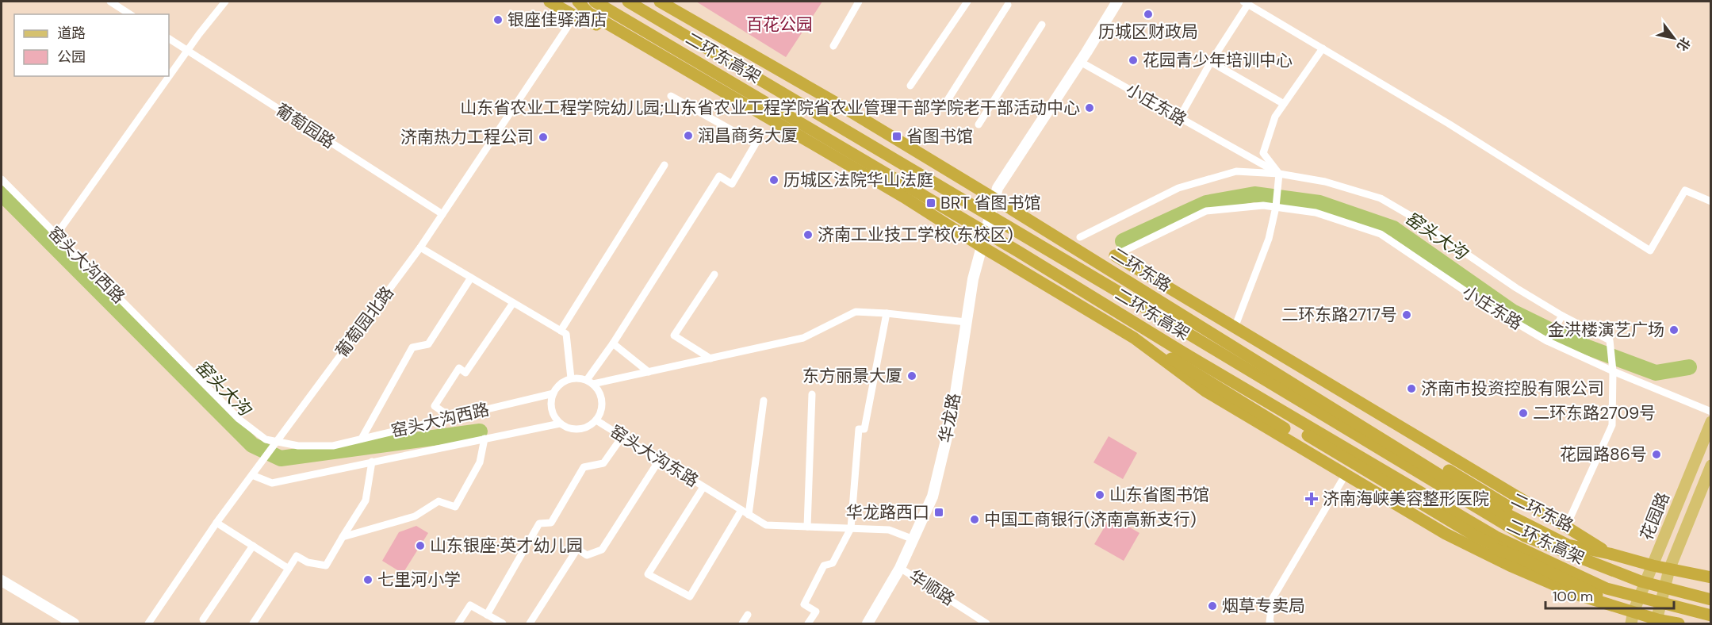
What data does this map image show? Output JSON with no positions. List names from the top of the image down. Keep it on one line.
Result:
{"streets":{"highway":["二环东高架","二环东路"],"main road":["华龙路","花园路"],"street":["小庄东路","葡萄园路","窑头大沟西路","葡萄园北路","窑头大沟东路","华顺路"]},"crossings":[["小庄东路","二环东路"],["葡萄园路","葡萄园北路"],["窑头大沟西路","葡萄园北路"],["窑头大沟西路","窑头大沟东路"],["二环东路","华龙路"],["二环东路","花园路"],["葡萄园北路","窑头大沟东路"],["华龙路","窑头大沟东路"],["华龙路","华顺路"]],"water":["窑头大沟"],"parks":["百花公园"],"places":{"other":["历城区财政局","银座佳驿酒店","花园青少年培训中心","山东省农业工程学院幼儿园;山东省农业工程学院省农业管理干部学院老干部活动中心","润昌商务大厦","济南热力工程公司","历城区法院华山法庭","济南工业技工学校(东校区)","二环东路2717号","金洪楼演艺广场","东方丽景大厦","济南市投资控股有限公司","二环东路2709号","花园路86号","山东省图书馆","中国工商银行(济南高新支行)","山东银座·英才幼儿园","七里河小学","烟草专卖局"],"transit":["省图书馆","BRT 省图书馆","华龙路西口"],"health":["济南海峡美容整形医院"]},"legend":["道路","公园"],"scale_bar":"100 m","north":"bottom right"}
